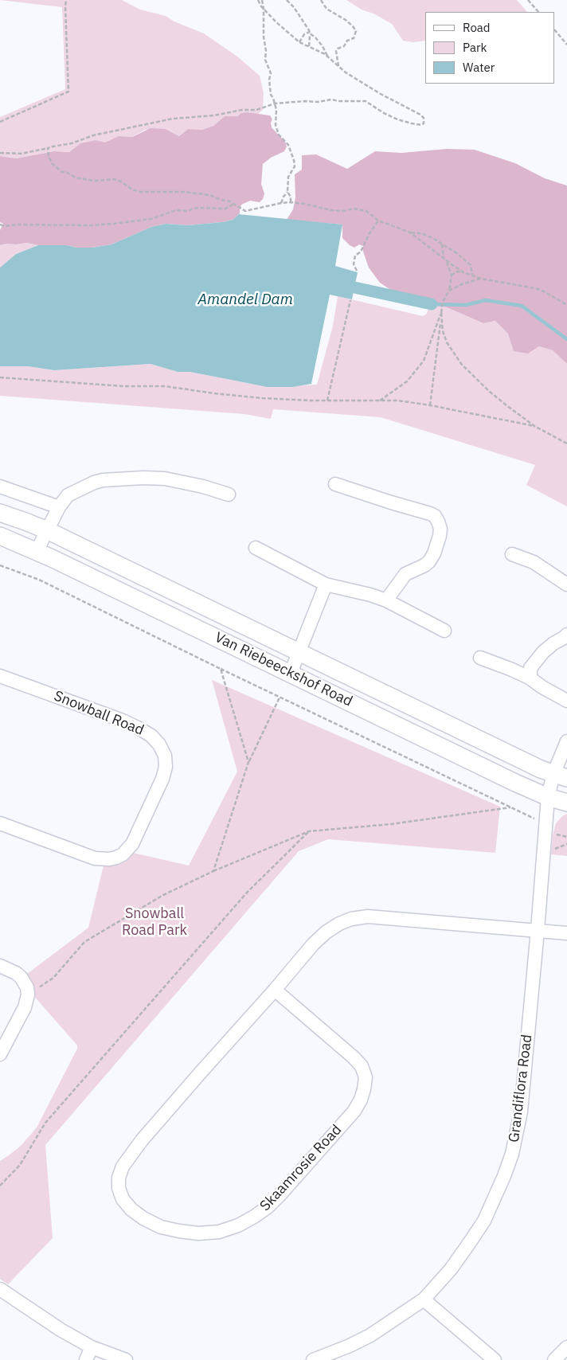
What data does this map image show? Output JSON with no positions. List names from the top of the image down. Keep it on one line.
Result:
{"streets":{"street":["Van Riebeeckshof Road","Snowball Road","Grandiflora Road","Skaamrosie Road"]},"crossings":[["Van Riebeeckshof Road","Grandiflora Road"],["Grandiflora Road","Skaamrosie Road"]],"water":["Amandel Dam"],"parks":["Snowball Road Park"],"legend":["Road","Park","Water"]}
